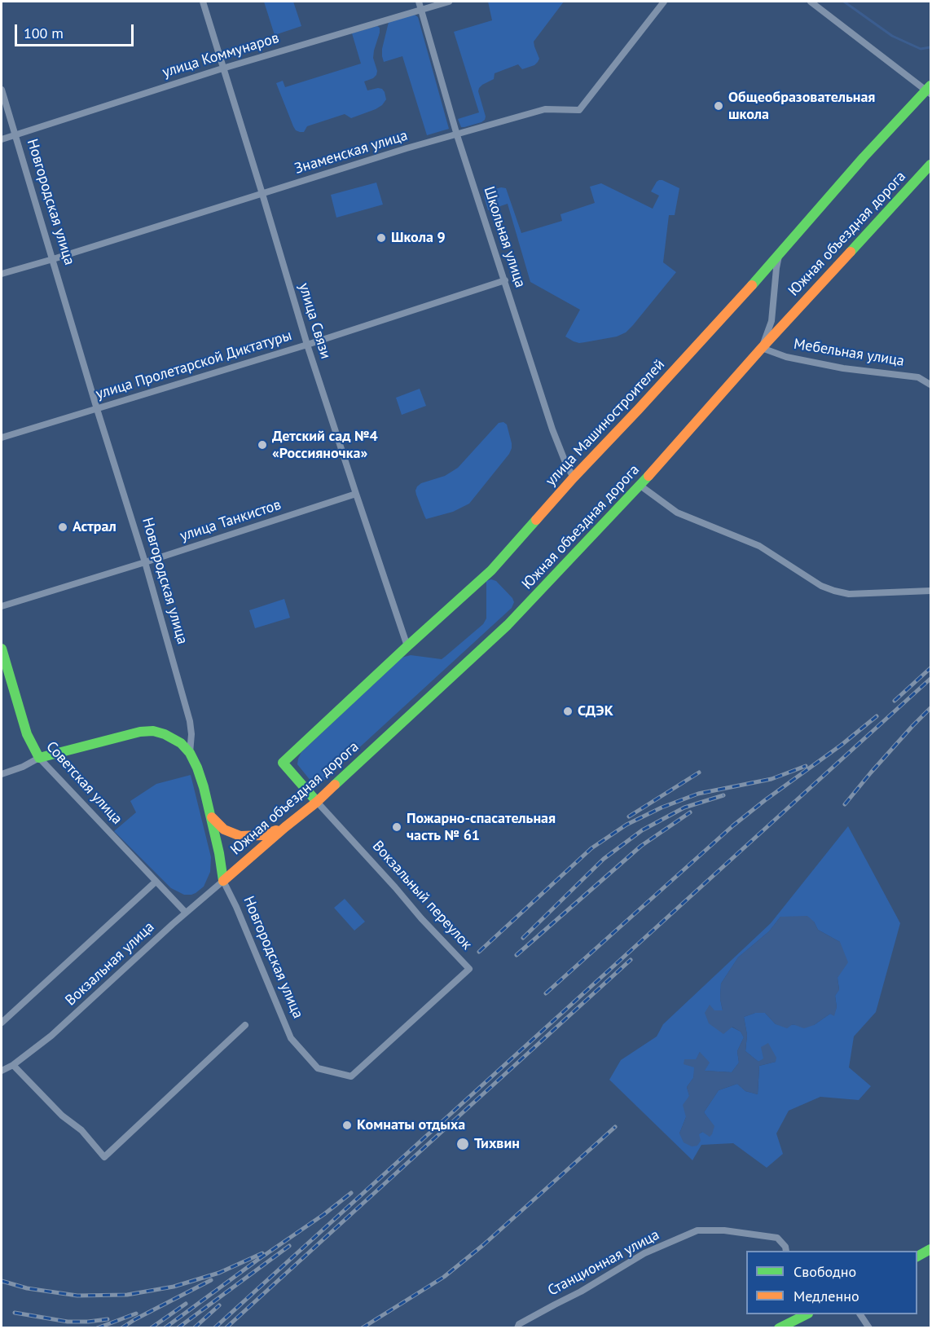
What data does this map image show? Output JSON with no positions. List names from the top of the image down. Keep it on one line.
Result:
{"streets":{"main road":["Новгородская улица","Южная объездная дорога","улица Машиностроителей","Советская улица","Вокзальный переулок"],"street":["улица Коммунаров","Знаменская улица","Школьная улица","улица Связи","Мебельная улица","улица Пролетарской Диктатуры","улица Танкистов","Вокзальная улица","Станционная улица"]},"crossings":[["улица Коммунаров","Новгородская улица"],["улица Коммунаров","Школьная улица"],["улица Коммунаров","улица Связи"],["Знаменская улица","Новгородская улица"],["Знаменская улица","Школьная улица"],["Знаменская улица","улица Связи"],["Новгородская улица","Южная объездная дорога"],["Новгородская улица","улица Пролетарской Диктатуры"],["Новгородская улица","улица Танкистов"],["Новгородская улица","Вокзальный переулок"],["Новгородская улица","Вокзальная улица"],["Южная объездная дорога","Мебельная улица"],["Южная объездная дорога","Вокзальный переулок"],["Южная объездная дорога","Вокзальная улица"],["Школьная улица","улица Пролетарской Диктатуры"],["Школьная улица","улица Машиностроителей"],["улица Связи","улица Пролетарской Диктатуры"],["улица Связи","улица Машиностроителей"],["улица Связи","улица Танкистов"],["улица Машиностроителей","Вокзальный переулок"],["Советская улица","Вокзальная улица"]],"places":["Общеобразовательная школа","Школа 9","Детский сад №4 «Россияночка»","Астрал","СДЭК","Пожарно-спасательная часть № 61","Комнаты отдыха","Тихвин"],"legend":["Свободно","Медленно"],"scale_bar":"100 m"}
